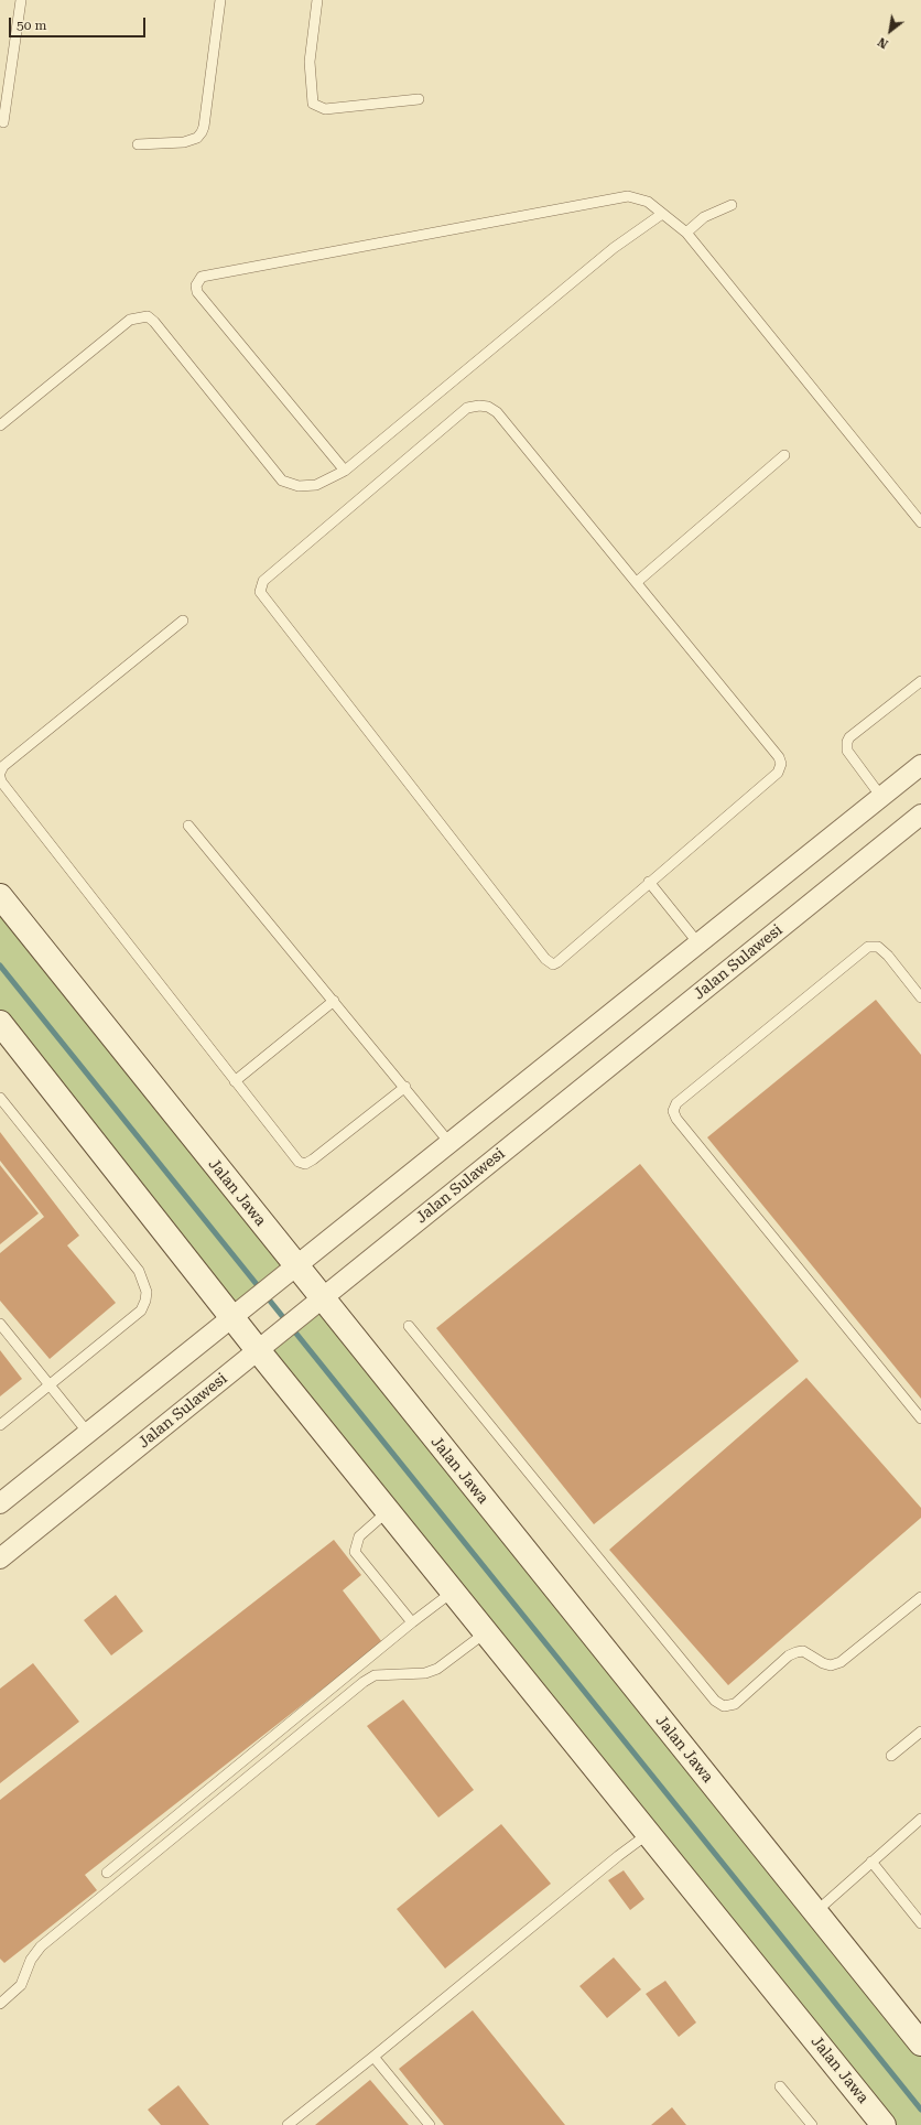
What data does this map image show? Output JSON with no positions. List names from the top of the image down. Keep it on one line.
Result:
{"streets":{"street":["Jalan Sulawesi","Jalan Jawa"]},"crossings":[["Jalan Sulawesi","Jalan Jawa"]],"scale_bar":"50 m","north":"bottom left"}
